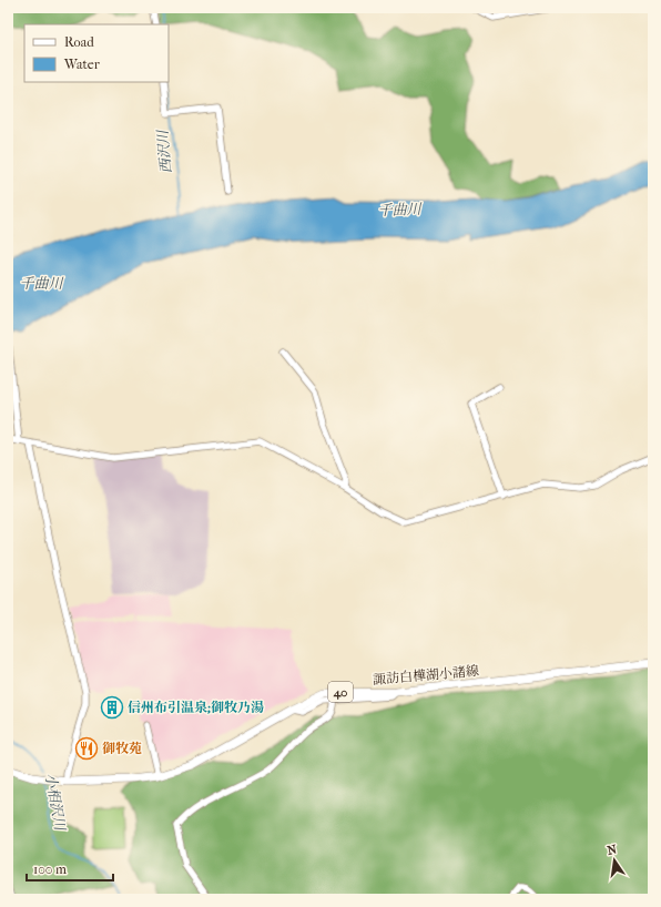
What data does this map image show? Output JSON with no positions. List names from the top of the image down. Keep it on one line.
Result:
{"streets":{"main road":["諏訪白樺湖小諸線","40"]},"water":["西沢川","千曲川","小相沢川"],"places":{"building":["信州布引温泉;御牧乃湯"],"restaurant":["御牧苑"]},"legend":["Road","Water"],"scale_bar":"100 m","north":"top"}
